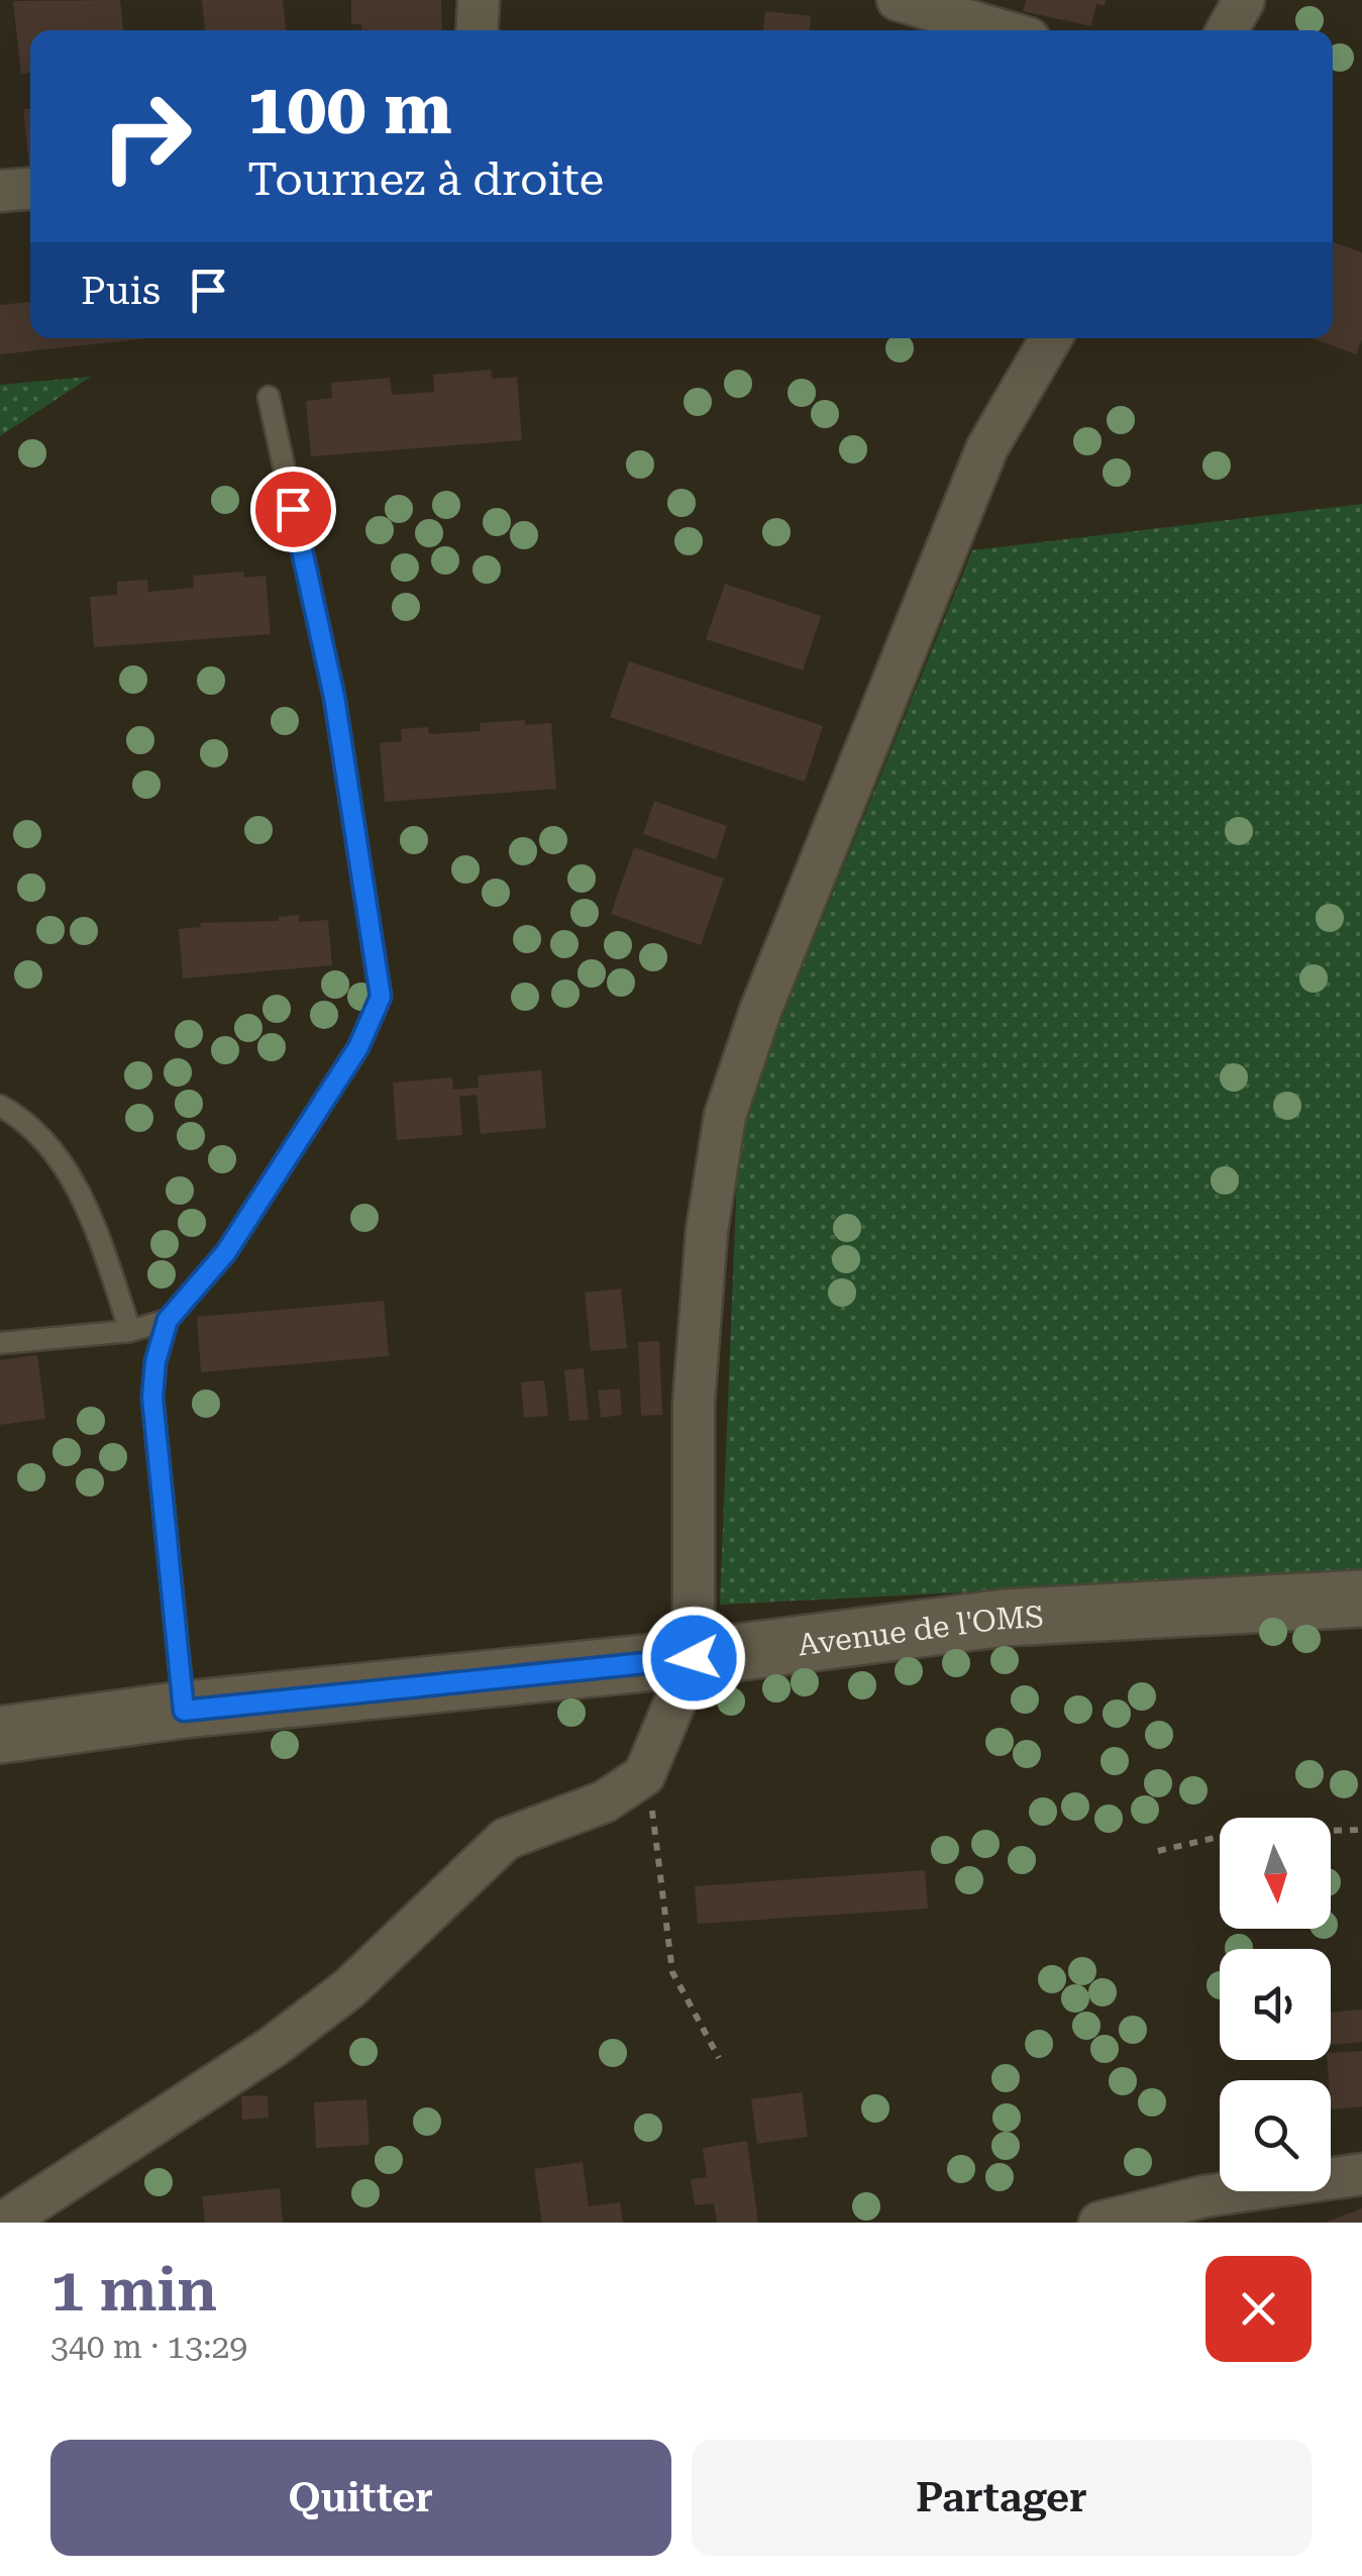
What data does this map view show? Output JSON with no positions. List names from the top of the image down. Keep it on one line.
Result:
{"streets":{"street":["Avenue de l'OMS"]},"north":"bottom","page":{"turn":["100 m","Tournez à droite"],"then":"Puis","heading":["1 min","340 m · 13:29"],"buttons":["Quitter","Partager"]}}
